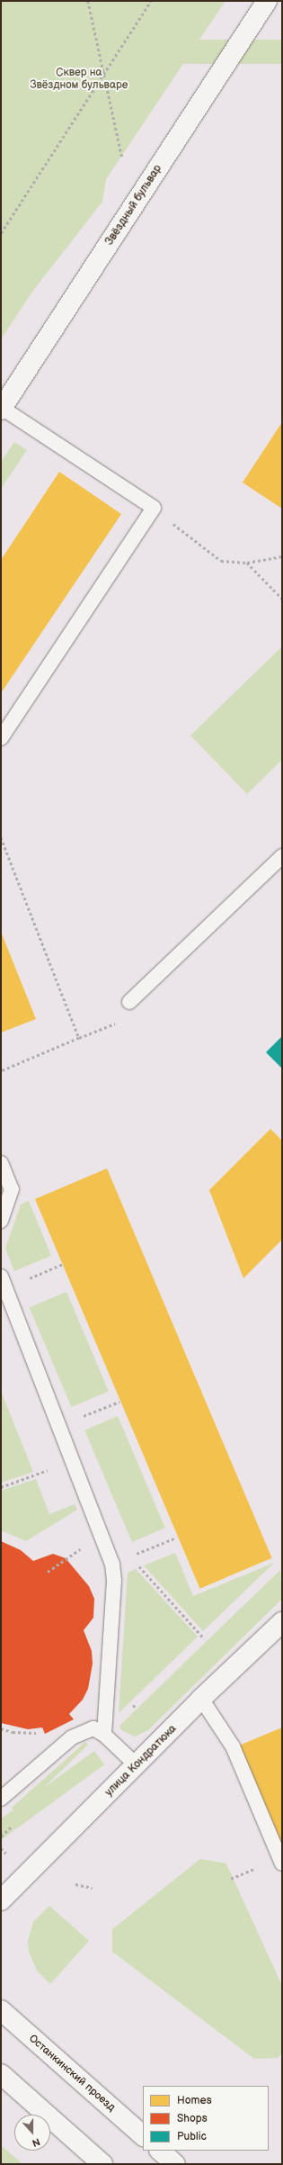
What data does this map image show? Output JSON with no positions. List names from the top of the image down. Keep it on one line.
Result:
{"streets":{"street":["Звёздный бульвар","улица Кондратюка","Останкинский проезд"]},"parks":["Сквер на Звёздном бульваре"],"legend":["Homes","Shops","Public"],"north":"bottom"}
